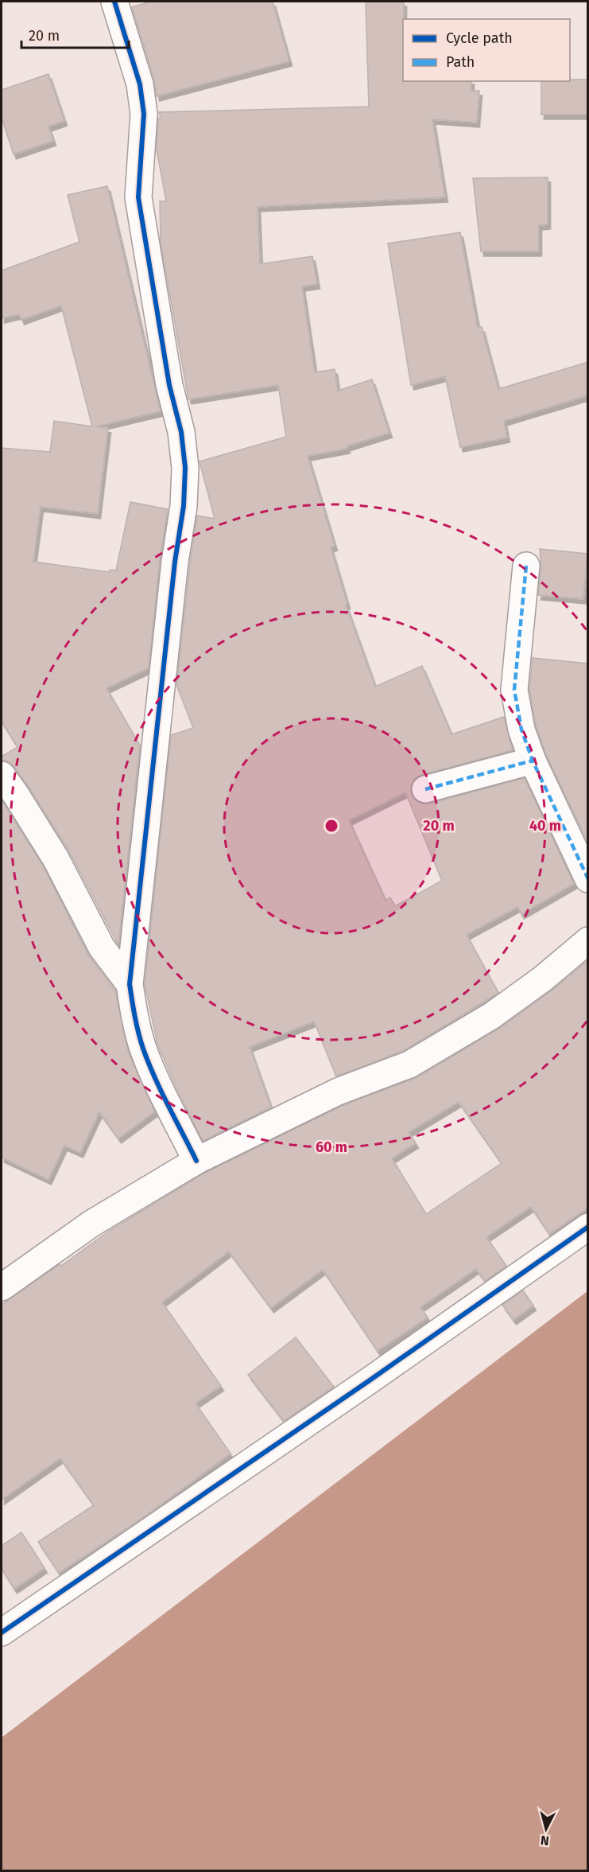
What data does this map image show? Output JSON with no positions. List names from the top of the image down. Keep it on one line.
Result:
{"legend":["Cycle path","Path"],"scale_bar":"20 m","north":"bottom","rings":["20 m","40 m","60 m"]}
